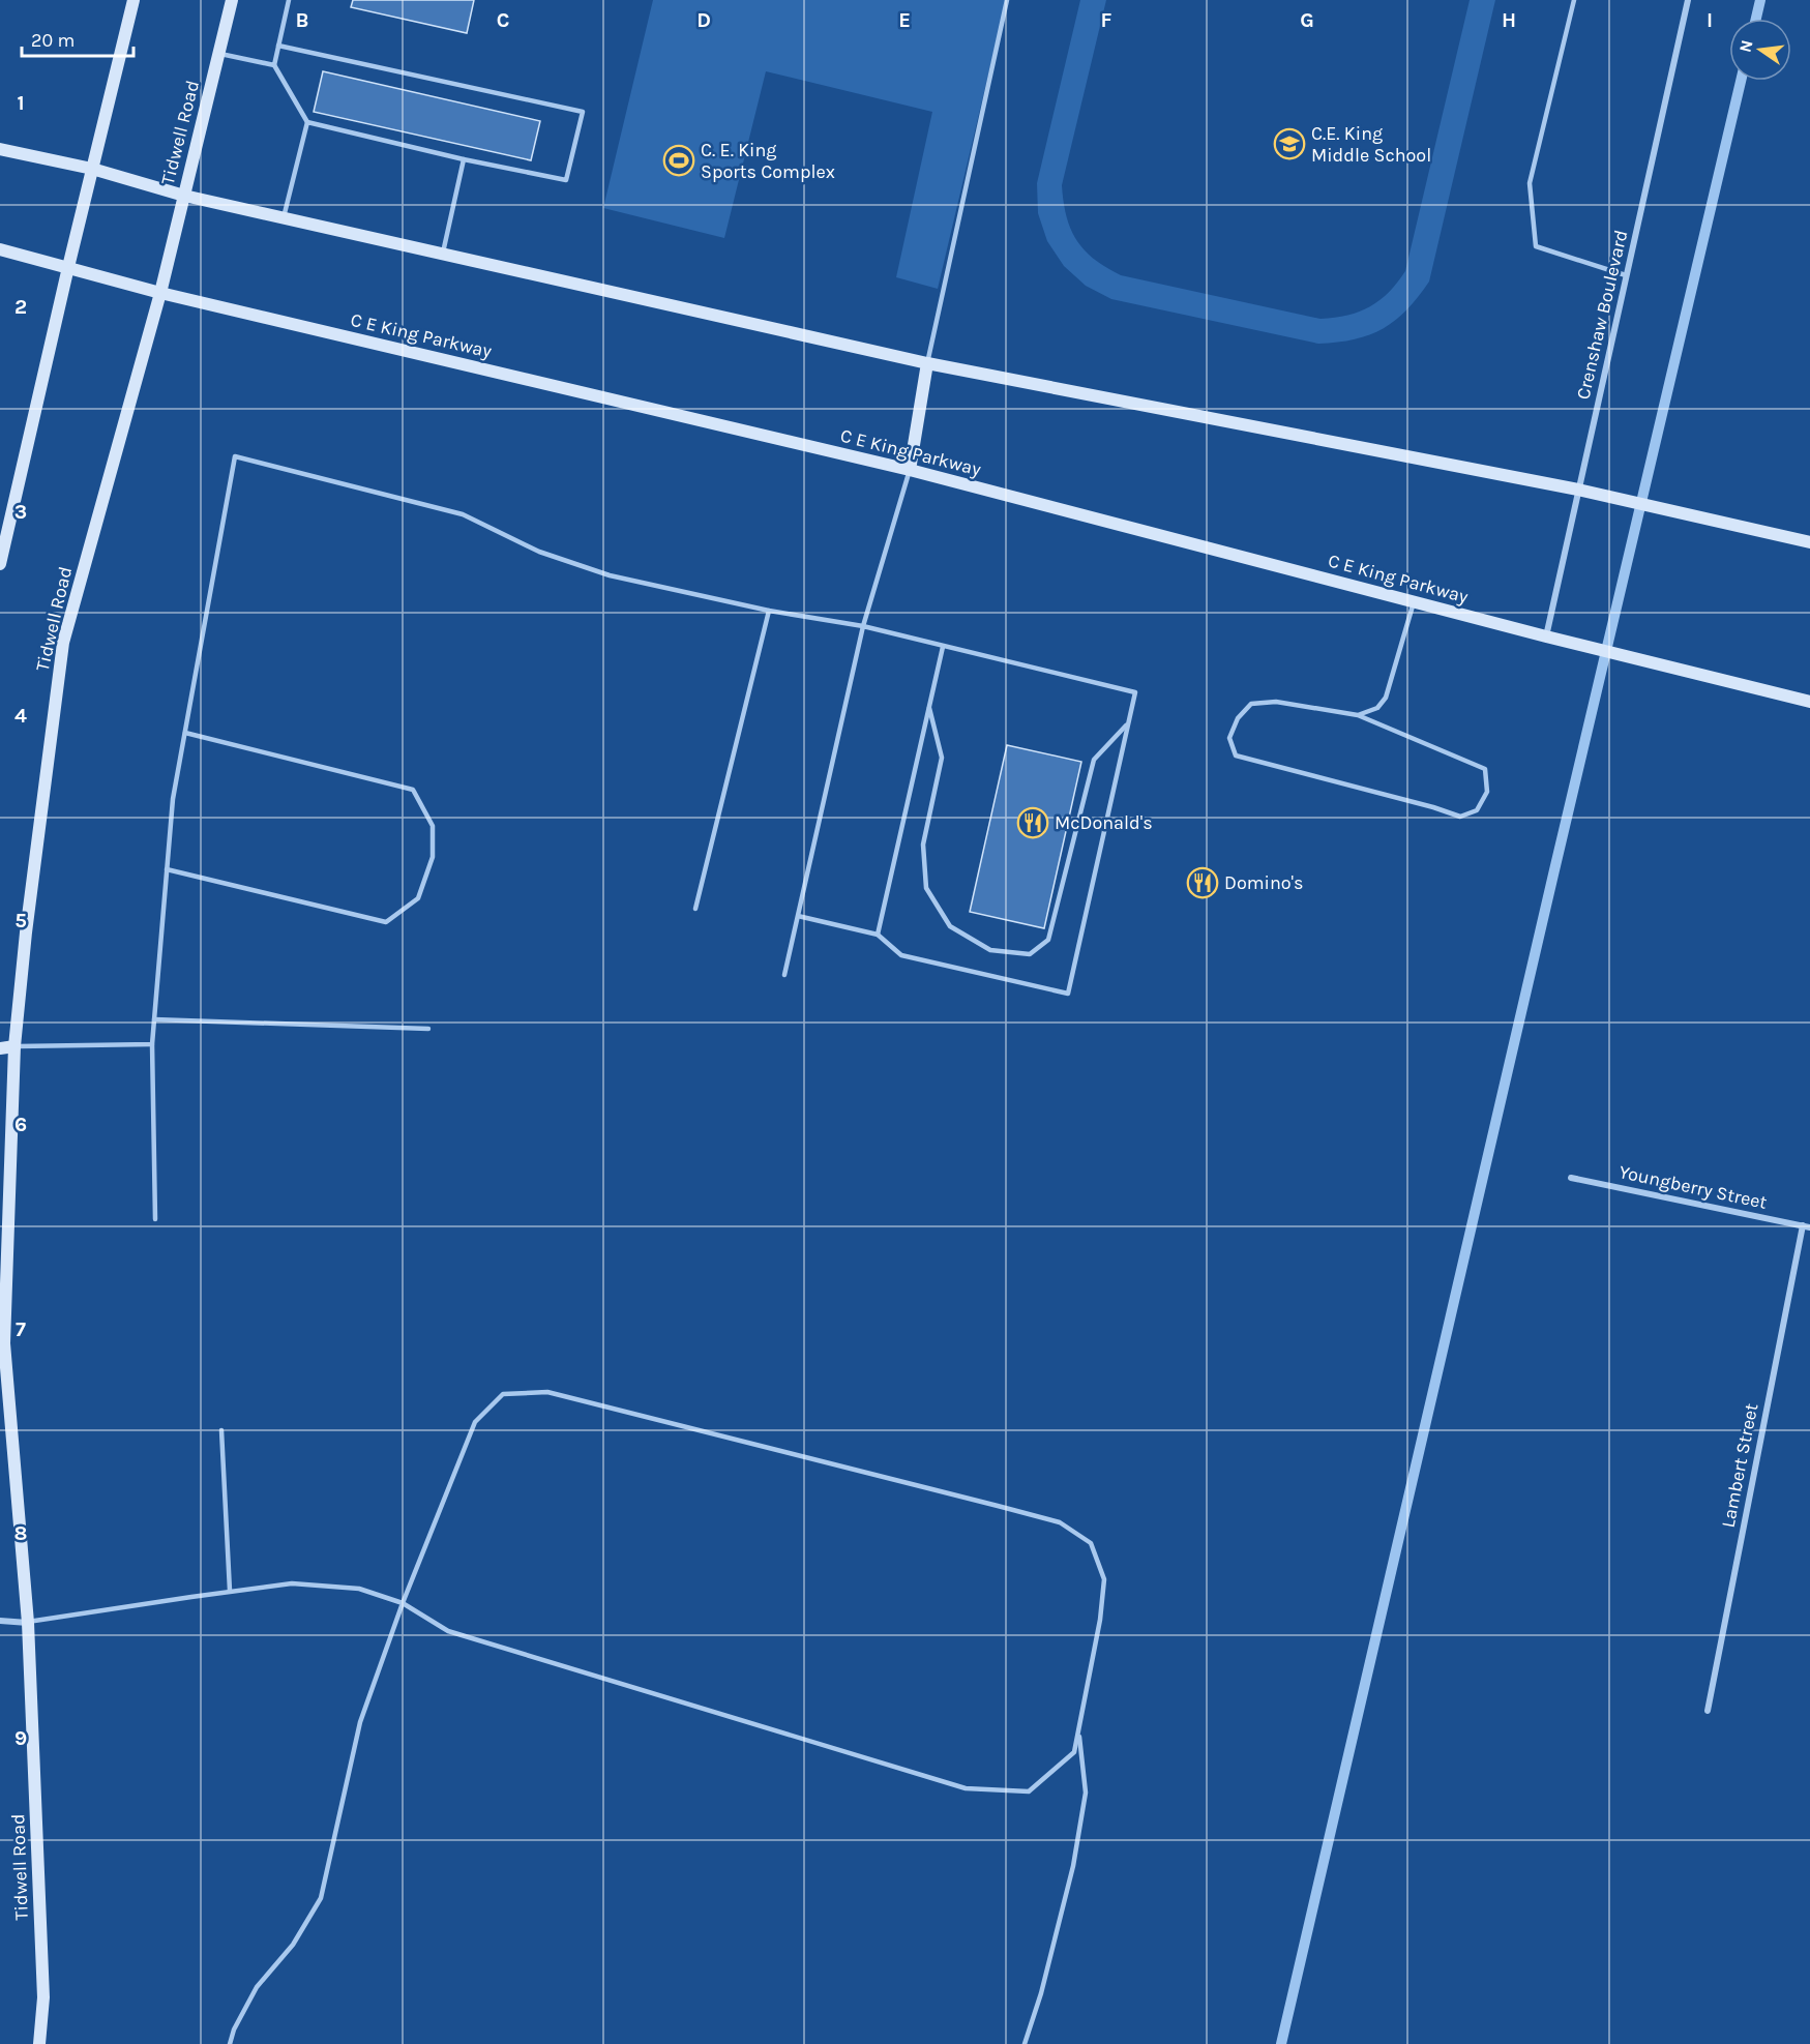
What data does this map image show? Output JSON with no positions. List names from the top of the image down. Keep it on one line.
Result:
{"streets":{"main road":["Tidwell Road","C E King Parkway"],"street":["Crenshaw Boulevard","Youngberry Street","Lambert Street"]},"crossings":[["Tidwell Road","C E King Parkway"],["Crenshaw Boulevard","C E King Parkway"],["Youngberry Street","Lambert Street"]],"places":{"school or university":["C.E. King Middle School"],"sports":["C. E. King Sports Complex"],"restaurant":["McDonald's","Domino's"]},"scale_bar":"20 m","north":"left","grid":{"columns":["B","C","D","E","F","G","H","I"],"rows":["1","2","3","4","5","6","7","8","9"]}}
